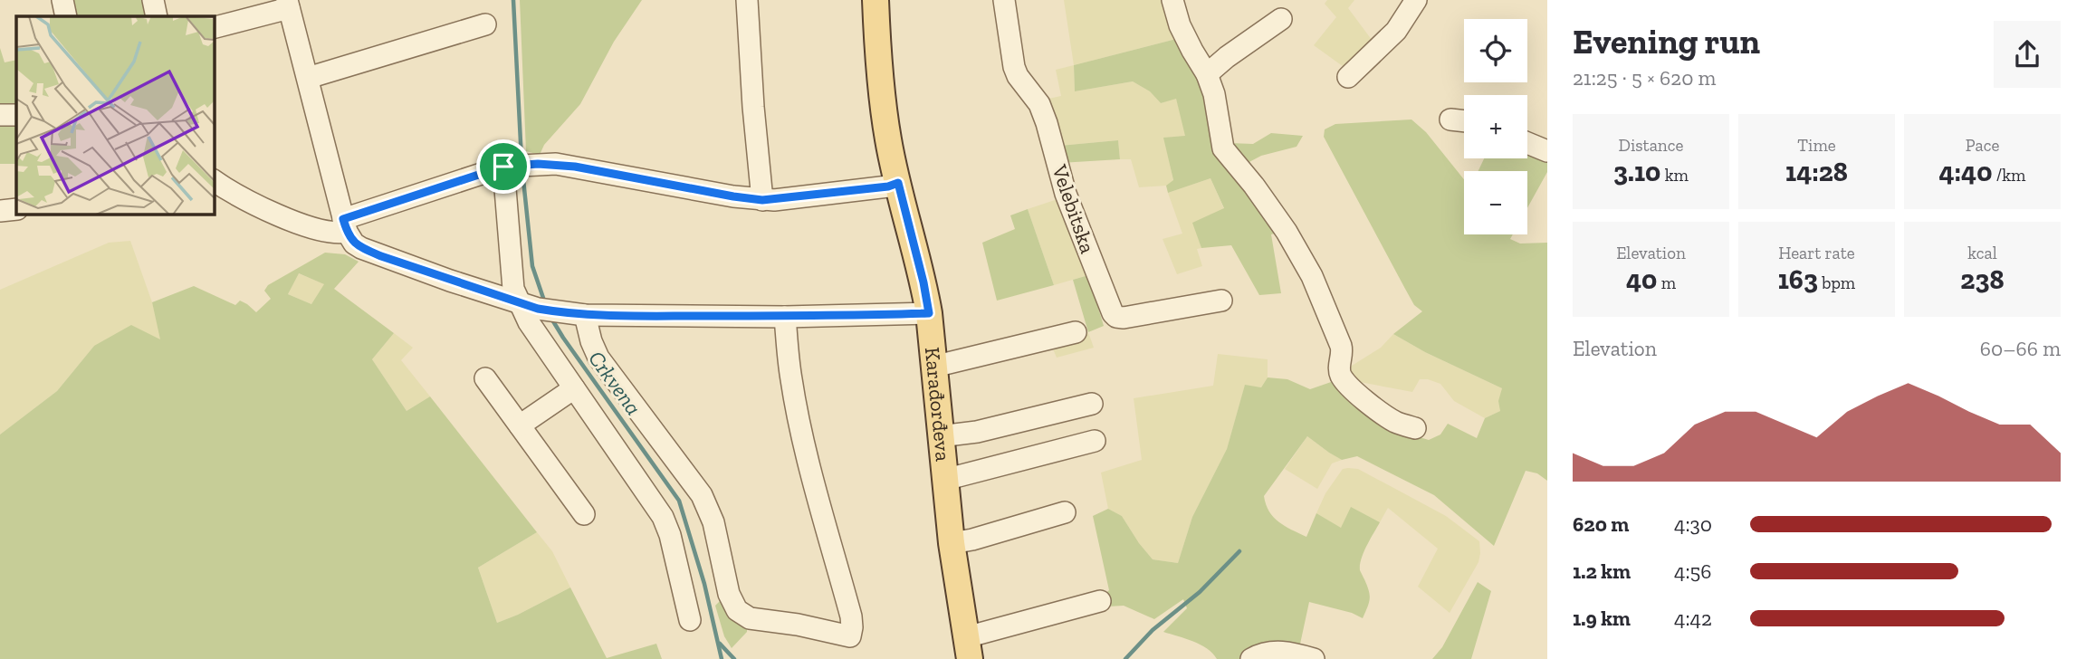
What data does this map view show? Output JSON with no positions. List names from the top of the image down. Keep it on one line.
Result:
{"streets":{"main road":["Karađorđeva"],"street":["Velebitska"]},"water":["Crkvena"],"page":{"heading":["Evening run","21:25 · 5 × 620 m"],"map_buttons":["+","−"],"stats":[["Distance","3.10 km"],["Time","14:28"],["Pace","4:40 /km"],["Elevation","40 m"],["Heart rate","163 bpm"],["kcal","238"]],"chart":["Elevation","60–66 m"],"list":[{"name":"620 m","note":"4:30"},{"name":"1.2 km","note":"4:56"},{"name":"1.9 km","note":"4:42"}]}}
